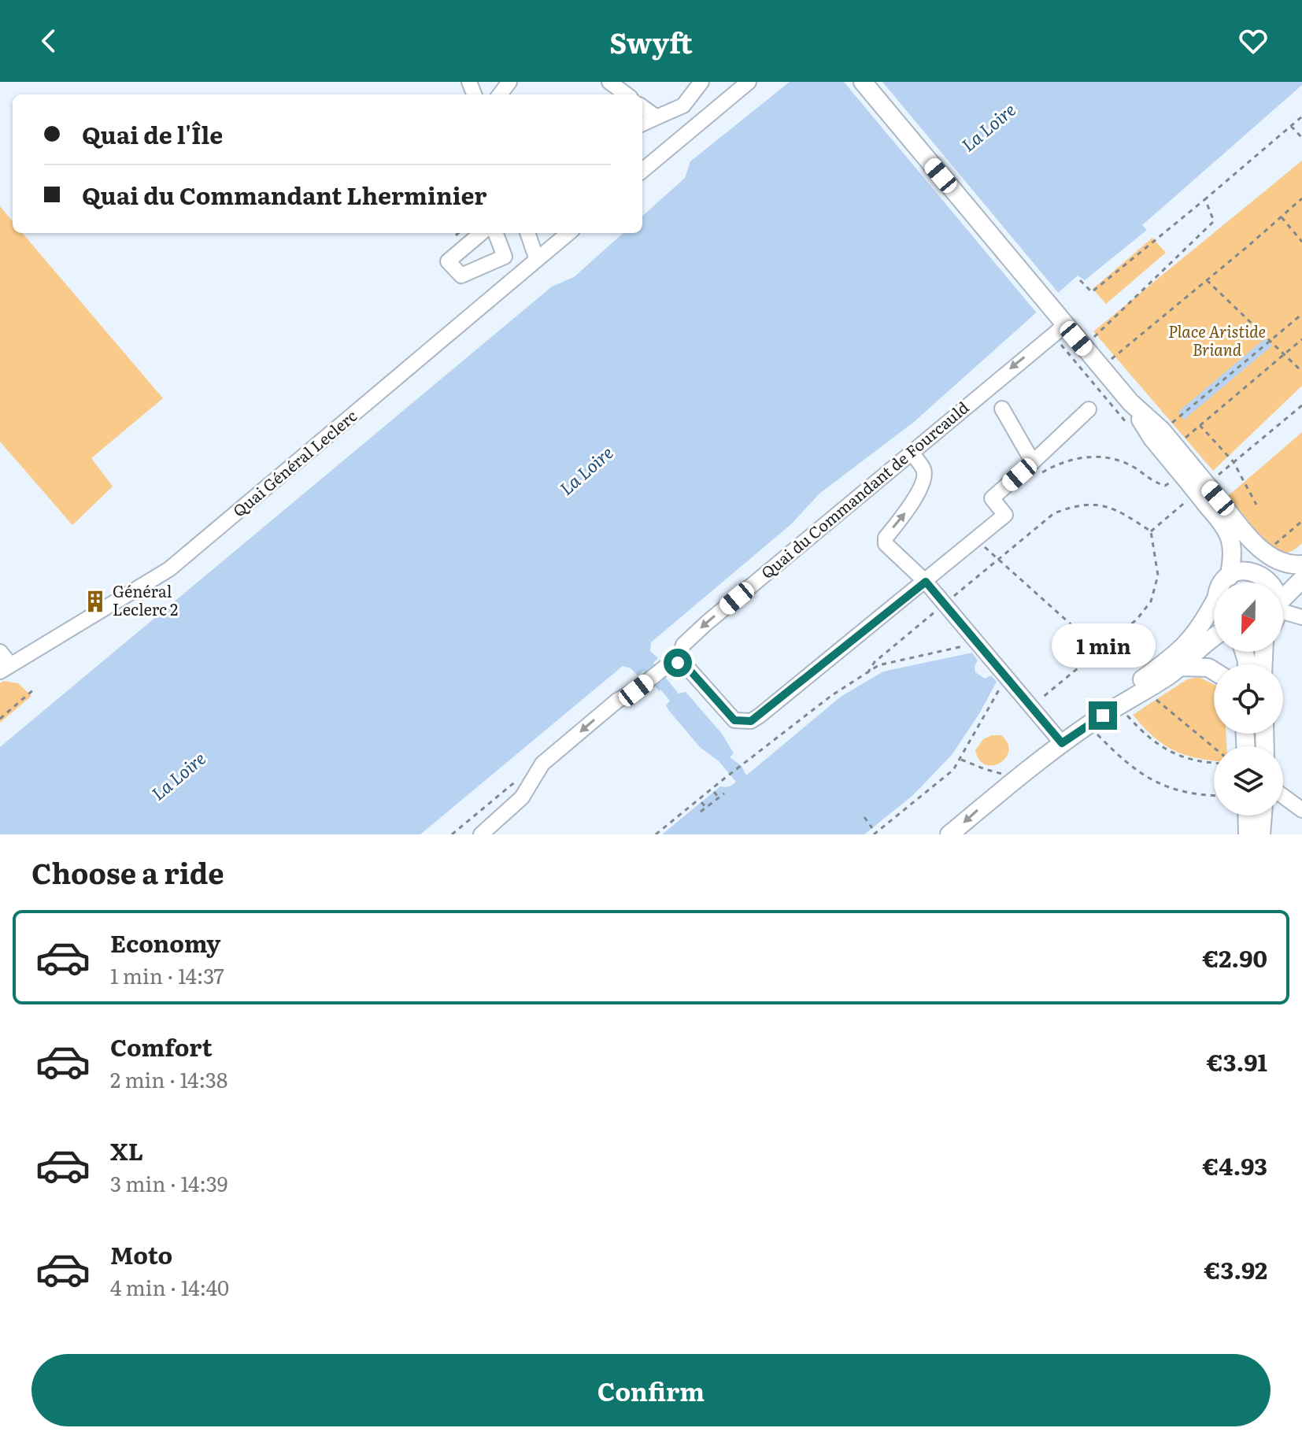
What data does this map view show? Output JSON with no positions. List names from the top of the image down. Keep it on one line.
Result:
{"streets":{"street":["Quai Général Leclerc","Quai du Commandant de Fourcauld"]},"one_way":["Quai du Commandant de Fourcauld"],"water":["La Loire"],"parks":["Place Aristide Briand"],"places":{"building":["Général Leclerc 2"]},"north":"bottom","page":{"header":"Swyft","banner":["Quai de l'Île","Quai du Commandant Lherminier"],"bubble":"1 min","heading":"Choose a ride","list":[{"name":"Economy","note":"1 min · 14:37","value":"€2.90"},{"name":"Comfort","note":"2 min · 14:38","value":"€3.91"},{"name":"XL","note":"3 min · 14:39","value":"€4.93"},{"name":"Moto","note":"4 min · 14:40","value":"€3.92"}],"buttons":"Confirm"}}
